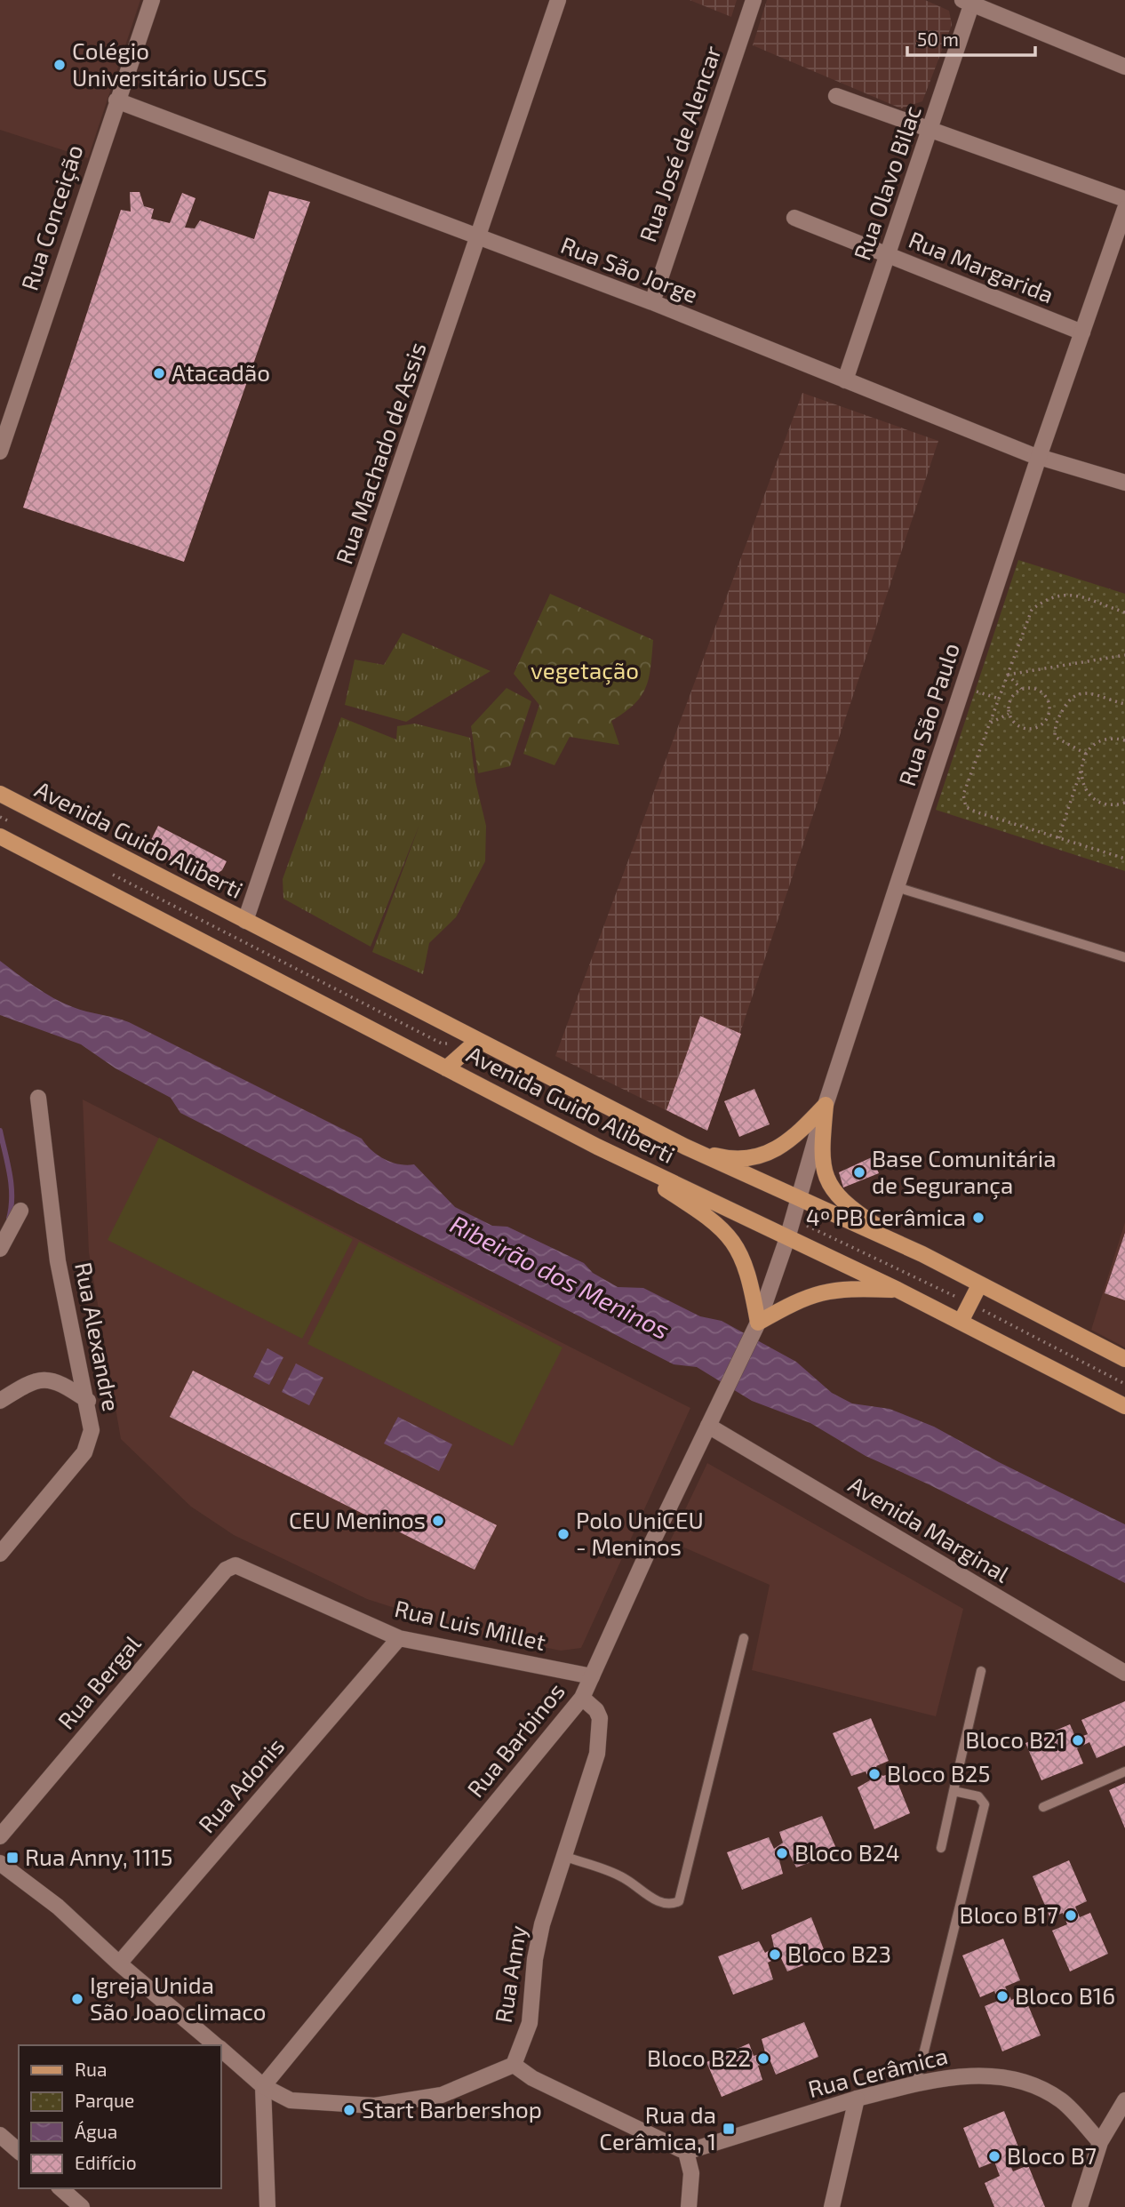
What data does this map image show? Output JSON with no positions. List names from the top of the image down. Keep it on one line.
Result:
{"streets":{"main road":["Avenida Guido Aliberti"],"street":["Rua José de Alencar","Rua Olavo Bilac","Rua Conceição","Rua Margarida","Rua São Jorge","Rua Machado de Assis","Rua São Paulo","Rua Alexandre","Avenida Marginal","Rua Luis Millet","Rua Bergal","Rua Barbinos","Rua Adonis","Rua Anny","Rua Cerâmica"]},"crossings":[["Rua José de Alencar","Rua São Jorge"],["Rua Olavo Bilac","Rua Margarida"],["Rua Olavo Bilac","Rua São Jorge"],["Rua Conceição","Rua São Jorge"],["Rua Margarida","Rua São Paulo"],["Rua São Jorge","Rua Machado de Assis"],["Rua São Jorge","Rua São Paulo"],["Rua Machado de Assis","Avenida Guido Aliberti"],["Rua São Paulo","Avenida Guido Aliberti"],["Rua São Paulo","Rua Barbinos"],["Avenida Guido Aliberti","Rua Barbinos"],["Avenida Marginal","Rua Barbinos"],["Rua Luis Millet","Rua Bergal"],["Rua Luis Millet","Rua Barbinos"],["Rua Luis Millet","Rua Adonis"],["Rua Barbinos","Rua Anny"]],"water":["Ribeirão dos Meninos"],"parks":["vegetação"],"places":{"other":["Colégio Universitário USCS","Atacadão","Base Comunitária de Segurança","4º PB Cerâmica","CEU Meninos","Polo UniCEU - Meninos","Bloco B21","Bloco B25","Bloco B24","Bloco B17","Bloco B23","Bloco B16","Igreja Unida São Joao climaco","Bloco B22","Start Barbershop","Bloco B7"],"transit":["Rua Anny, 1115","Rua da Cerâmica, 1"]},"legend":["Rua","Parque","Água","Edifício"],"scale_bar":"50 m"}
